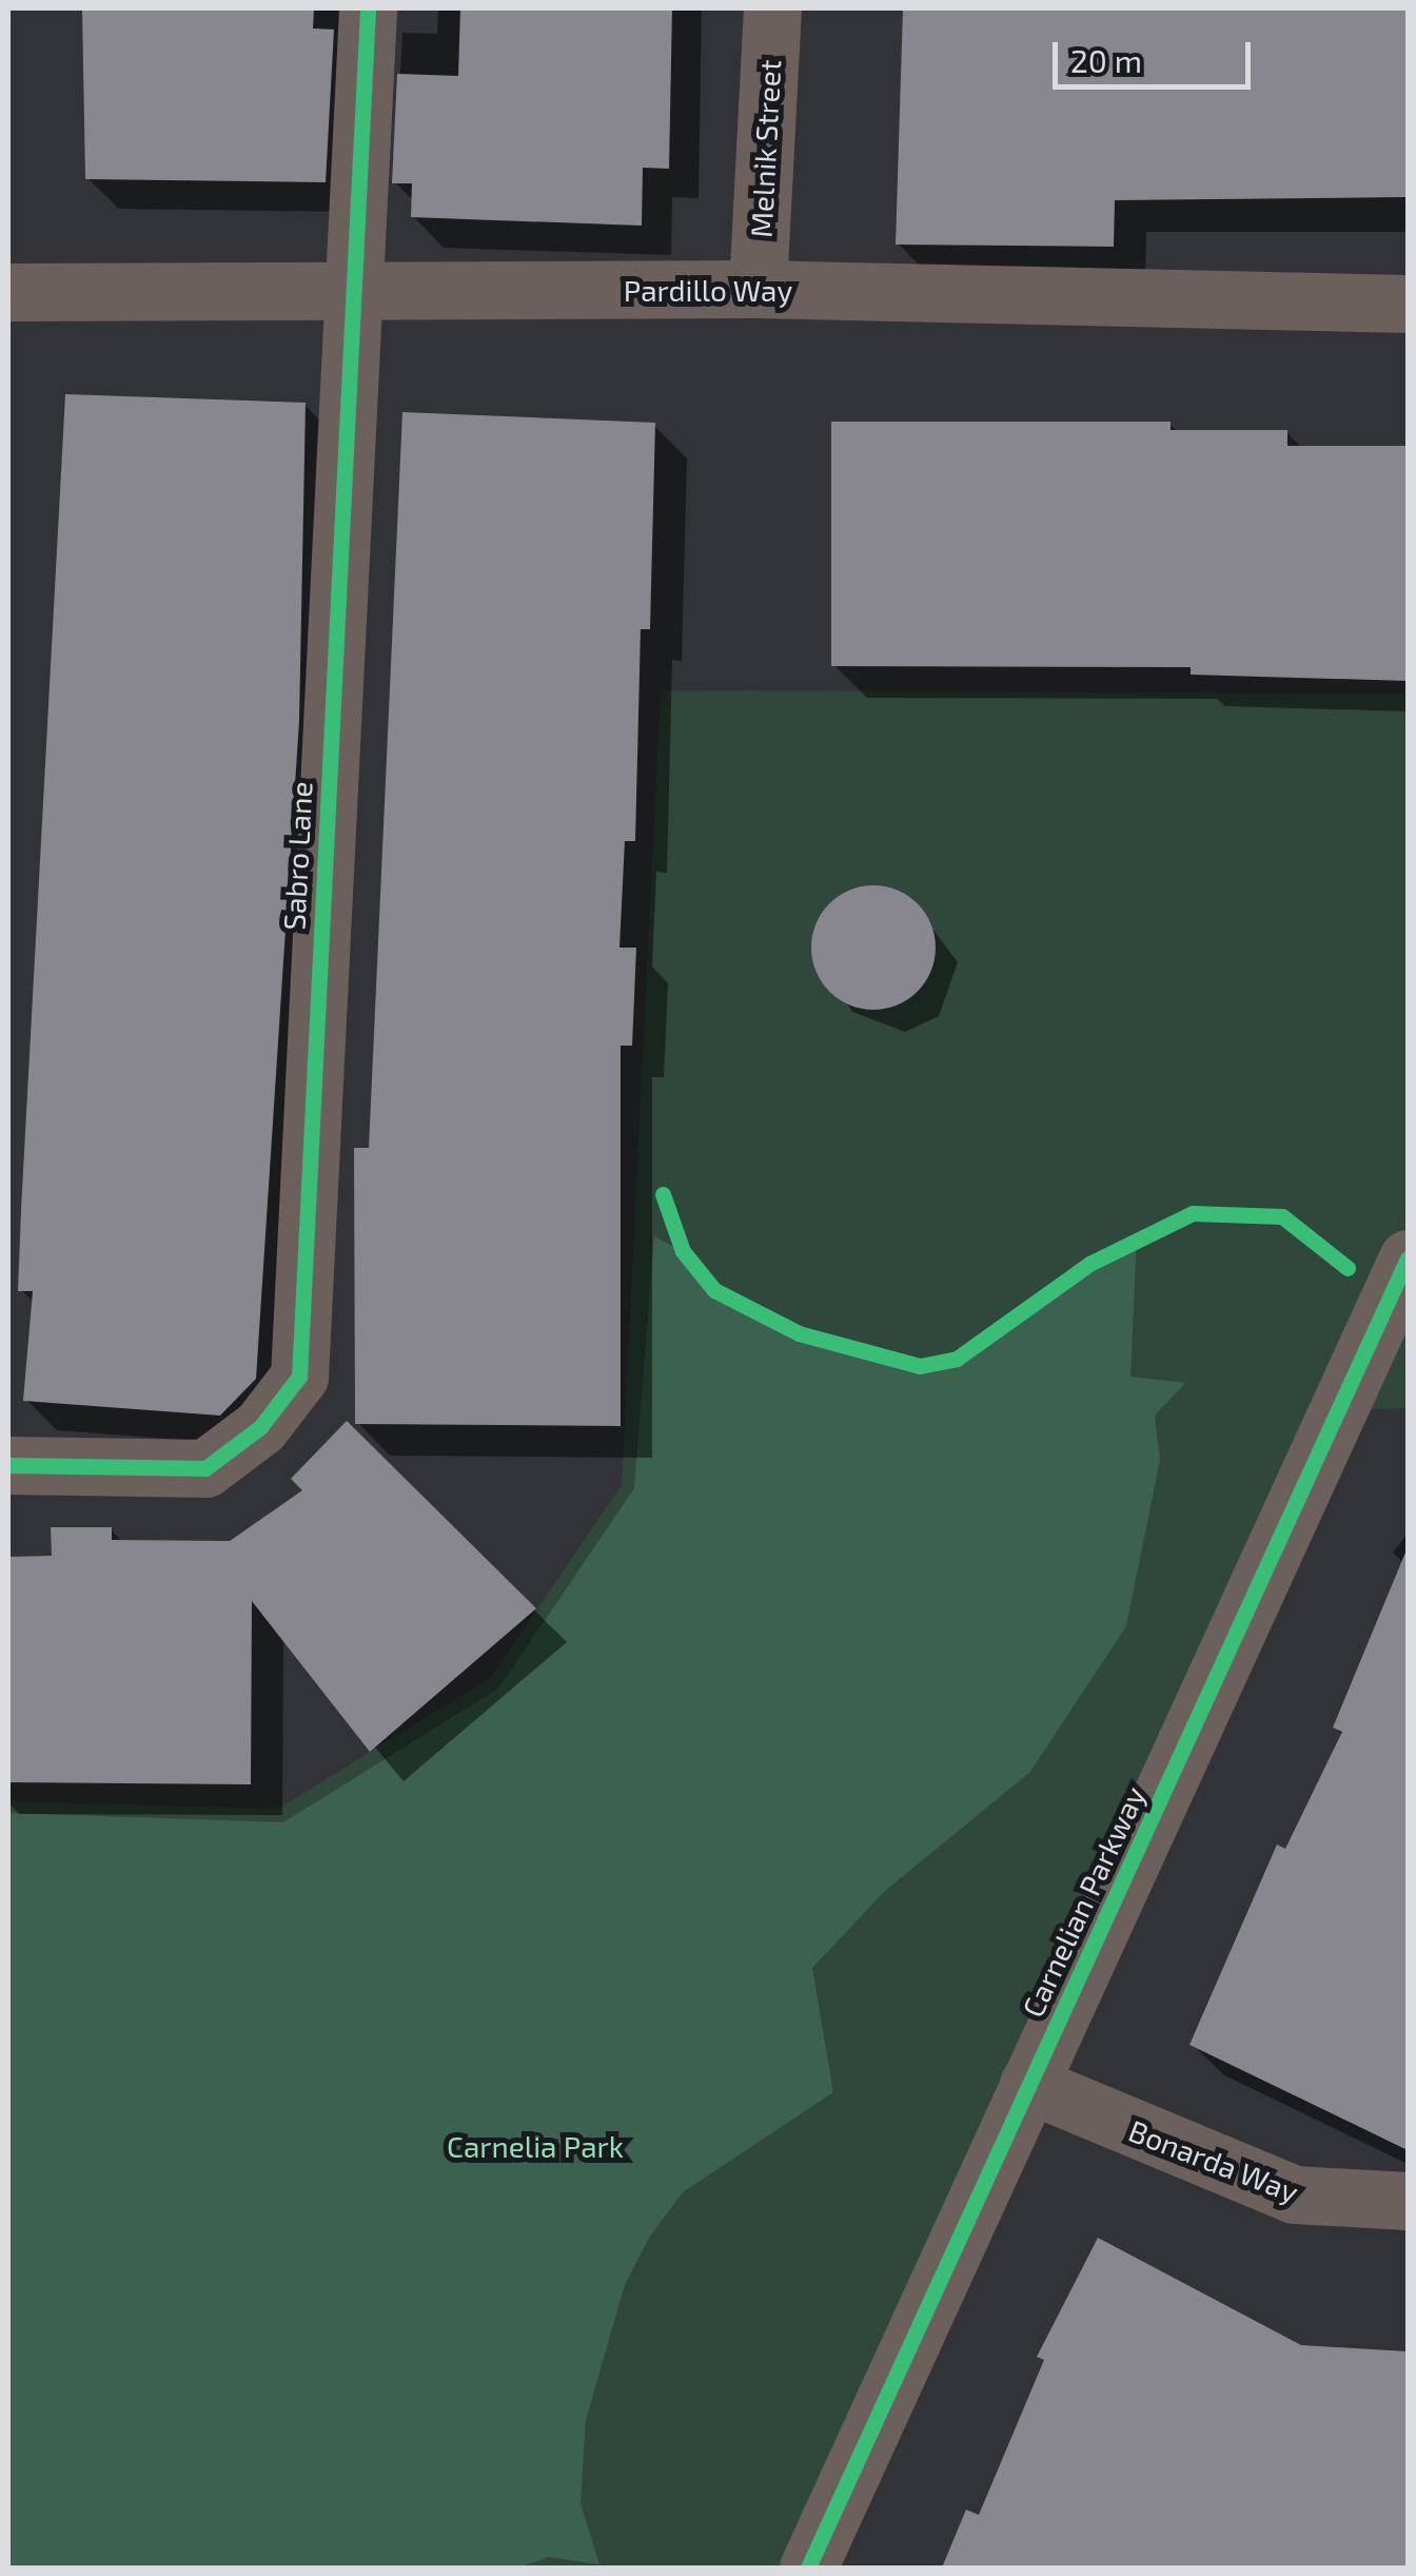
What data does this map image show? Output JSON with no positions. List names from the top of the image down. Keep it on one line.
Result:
{"streets":{"street":["Melnik Street","Pardillo Way","Sabro Lane","Carnelian Parkway","Bonarda Way"]},"crossings":[["Melnik Street","Pardillo Way"],["Pardillo Way","Sabro Lane"],["Carnelian Parkway","Bonarda Way"]],"parks":["Carnelia Park"],"scale_bar":"20 m"}
